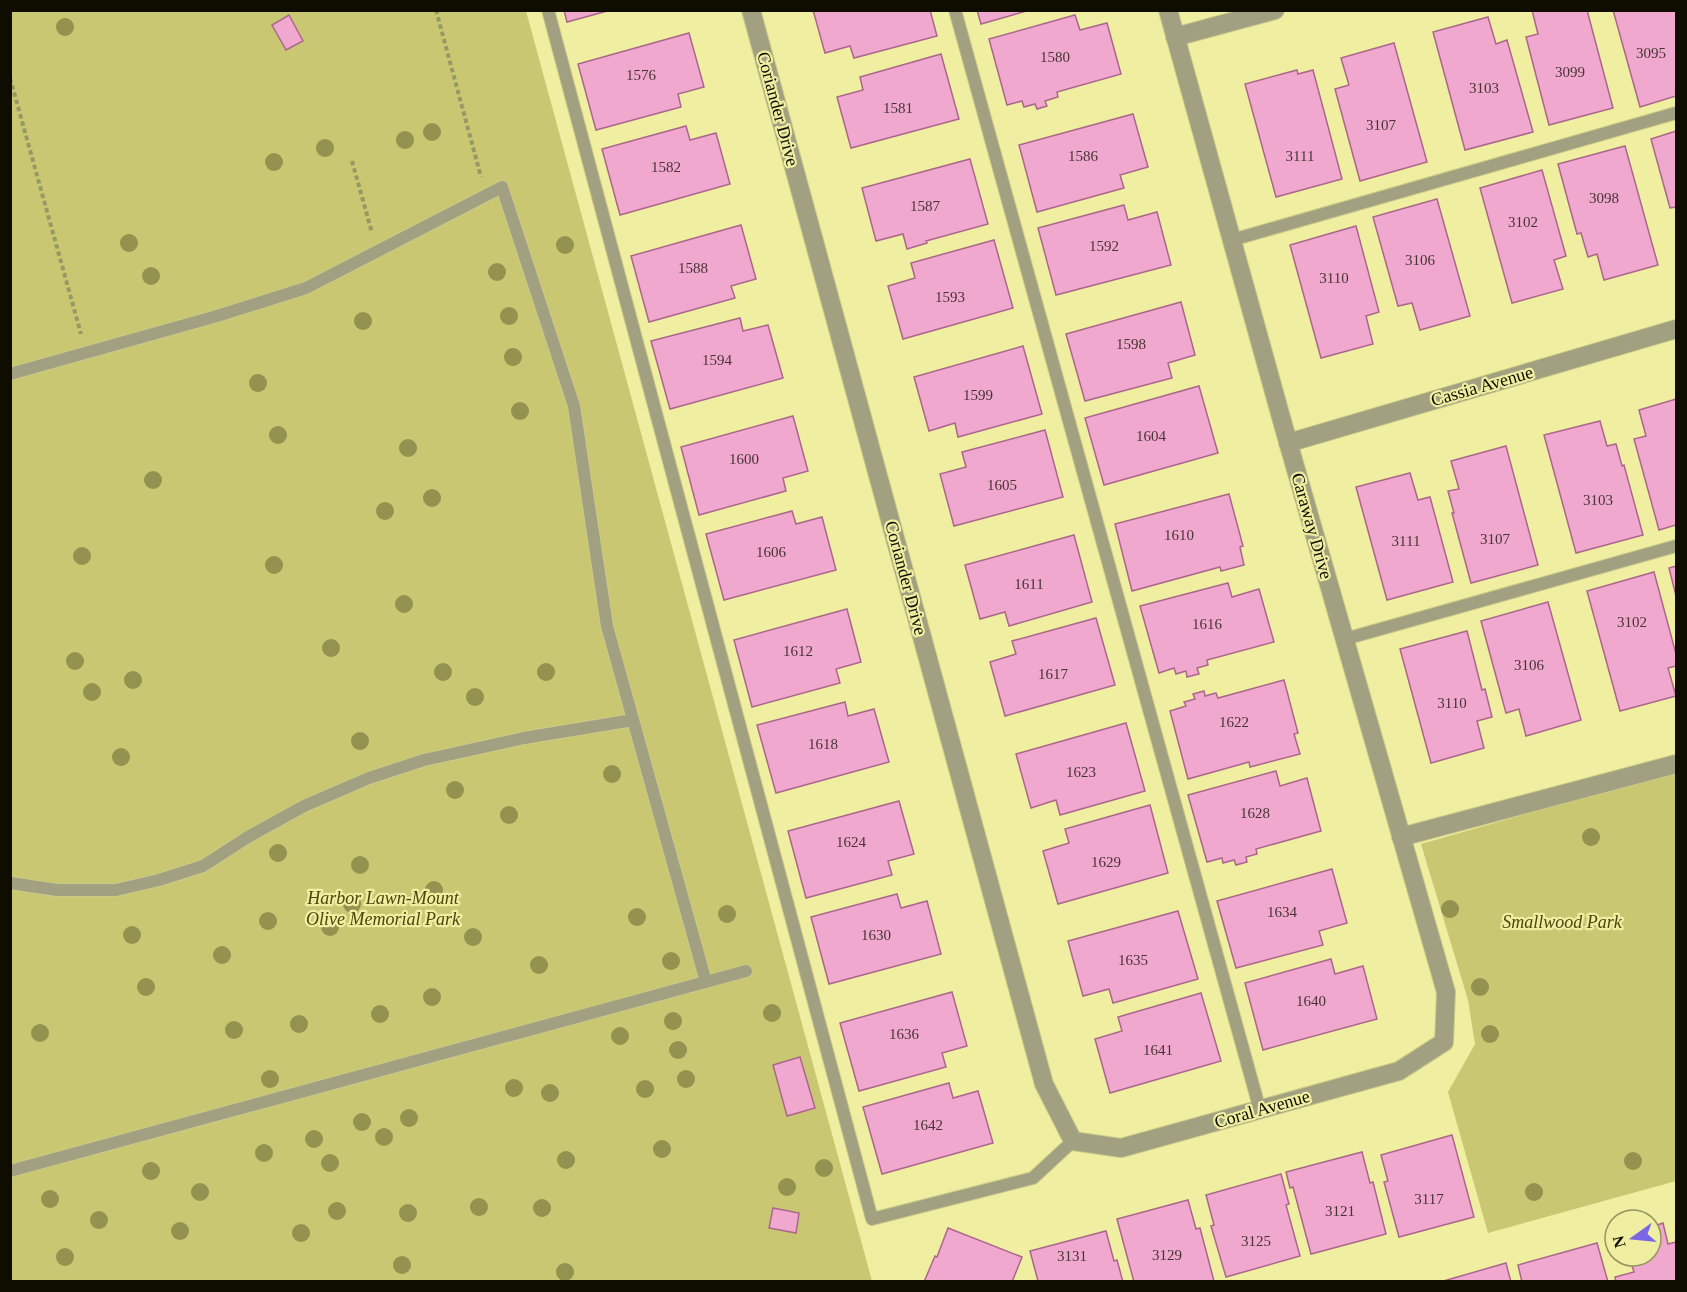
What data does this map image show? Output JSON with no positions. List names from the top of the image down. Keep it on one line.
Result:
{"streets":{"street":["Coriander Drive","Cassia Avenue","Caraway Drive","Coral Avenue"]},"crossings":[["Coriander Drive","Coral Avenue"],["Cassia Avenue","Caraway Drive"],["Caraway Drive","Coral Avenue"]],"parks":["Harbor Lawn-Mount Olive Memorial Park","Smallwood Park"],"house_numbers":["3095","1580","3099","1576","3103","1581","3107","1586","3111","1582","3098","1587","3102","1592","3106","1588","3110","1593","1598","1594","1599","1604","1600","1605","3103","1610","3107","3111","1606","1611","3102","1616","1612","3106","1617","3110","1622","1618","1623","1628","1624","1629","1634","1630","1635","1640","1636","1641","1642","3117","3121","3125","3129","3131"],"north":"left"}
